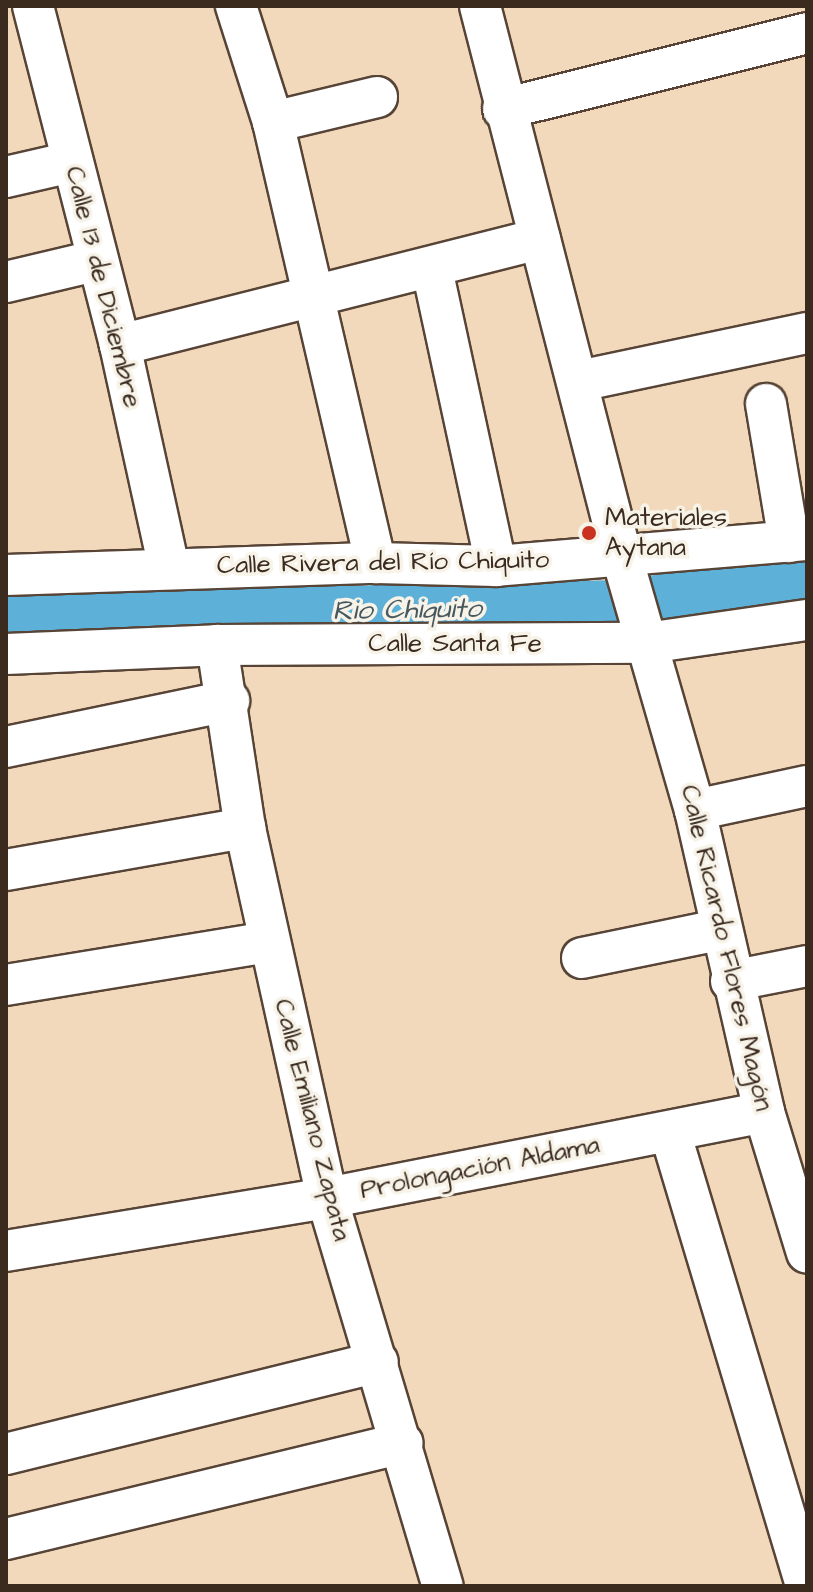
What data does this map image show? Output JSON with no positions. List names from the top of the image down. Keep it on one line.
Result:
{"streets":{"street":["Calle 13 de Diciembre","Calle Rivera del Río Chiquito","Calle Santa Fe","Calle Ricardo Flores Magón","Calle Emiliano Zapata","Prolongación Aldama"]},"crossings":[["Calle 13 de Diciembre","Calle Rivera del Río Chiquito"],["Calle Rivera del Río Chiquito","Calle Ricardo Flores Magón"],["Calle Santa Fe","Calle Ricardo Flores Magón"],["Calle Santa Fe","Calle Emiliano Zapata"],["Calle Ricardo Flores Magón","Prolongación Aldama"],["Calle Emiliano Zapata","Prolongación Aldama"]],"water":["Rio Chiquito"],"places":["Materiales Aytana"]}
